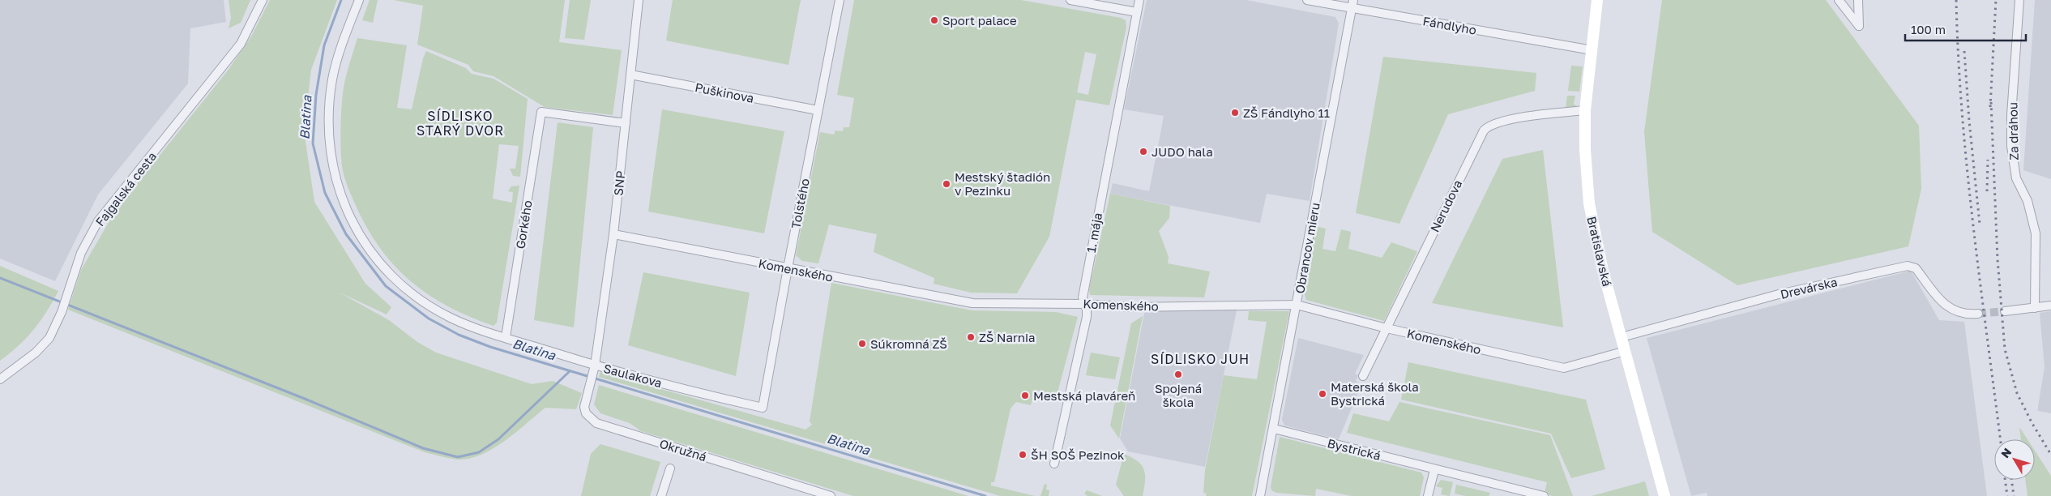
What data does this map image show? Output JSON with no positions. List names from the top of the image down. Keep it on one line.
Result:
{"streets":{"main road":["Bratislavská"],"street":["Fándlyho","Puškinova","Za dráhou","SNP","Fajgalská cesta","Tolstého","Nerudova","Gorkého","1. mája","Obrancov mieru","Komenského","Drevárska","Saulakova","Bystrická","Okružná"]},"crossings":[["Fándlyho","Obrancov mieru"],["Fándlyho","Bratislavská"],["Puškinova","SNP"],["Puškinova","Tolstého"],["SNP","Gorkého"],["SNP","Komenského"],["SNP","Saulakova"],["SNP","Okružná"],["Tolstého","Komenského"],["Tolstého","Saulakova"],["Nerudova","Bratislavská"],["Nerudova","Komenského"],["Gorkého","Saulakova"],["1. mája","Komenského"],["Obrancov mieru","Komenského"],["Obrancov mieru","Bystrická"],["Bratislavská","Komenského"],["Bratislavská","Drevárska"],["Saulakova","Okružná"]],"districts":["SÍDLISKO STARÝ DVOR","SÍDLISKO JUH"],"water":["Blatina"],"places":["Sport palace","ZŠ Fándlyho 11","JUDO hala","Mestský štadión v Pezinku","ZŠ Narnia","Súkromná ZŠ","Spojená škola","Materská škola Bystrická","Mestská plaváreň","ŠH SOŠ Pezinok"],"scale_bar":"100 m","north":"top left"}
